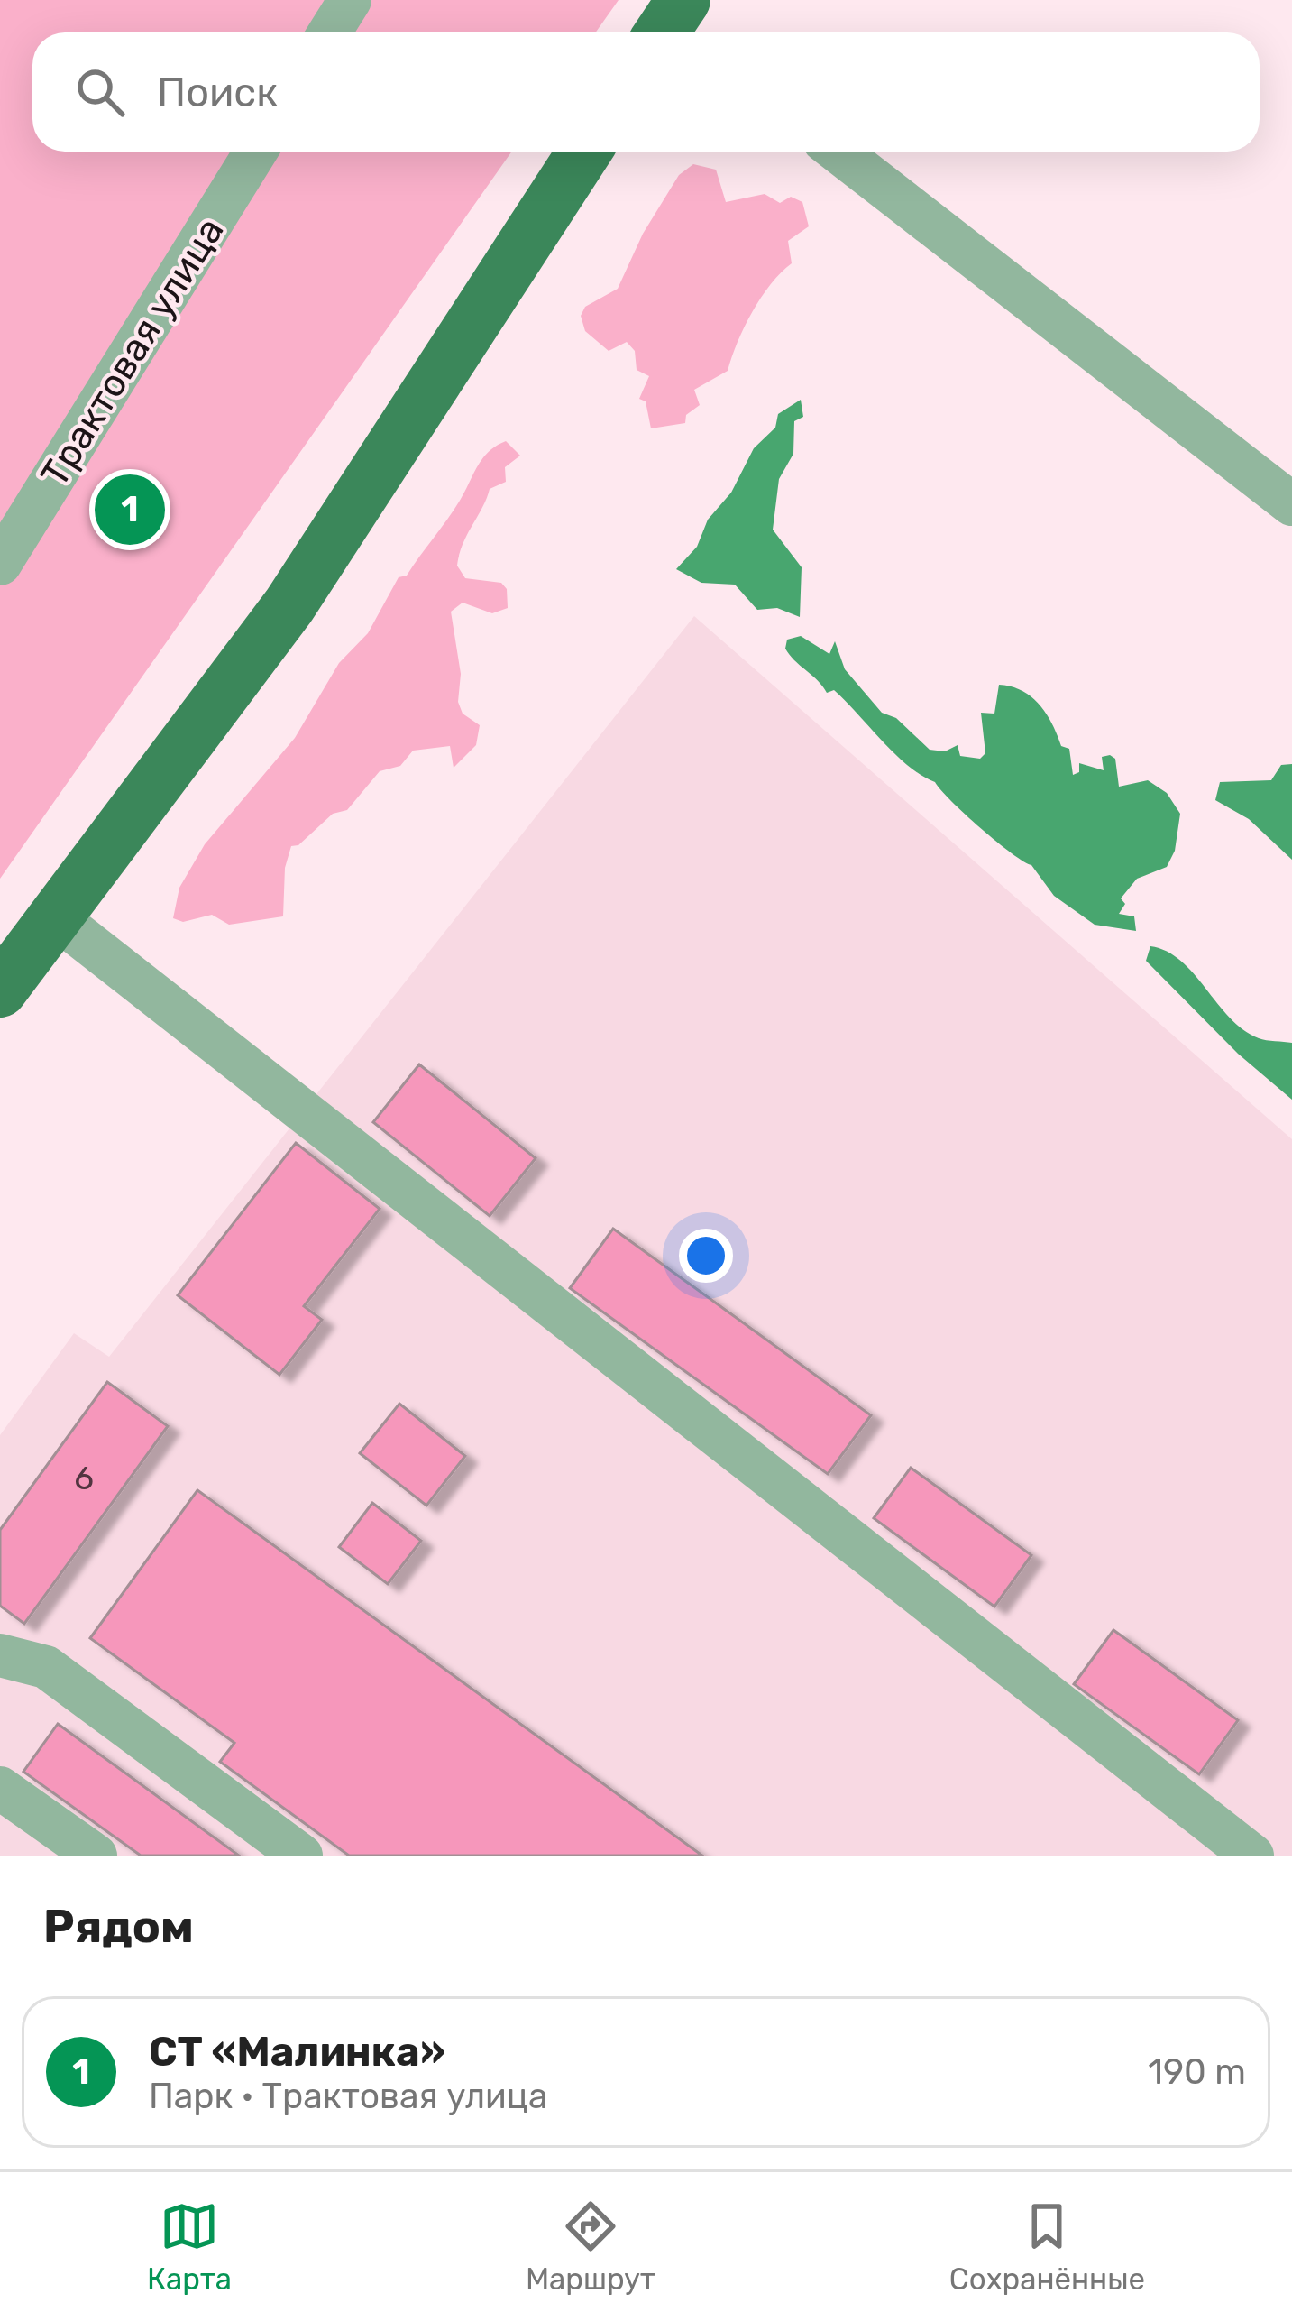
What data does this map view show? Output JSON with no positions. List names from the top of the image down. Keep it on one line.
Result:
{"streets":{"street":["Трактовая улица"]},"house_numbers":["6"],"page":{"search":"Поиск","pins":"1","heading":"Рядом","list":[{"mark":"1","name":"CТ «Малинка»","note":"Парк · Трактовая улица","value":"190 m"}],"nav":["Карта","Маршрут","Сохранённые"]}}
